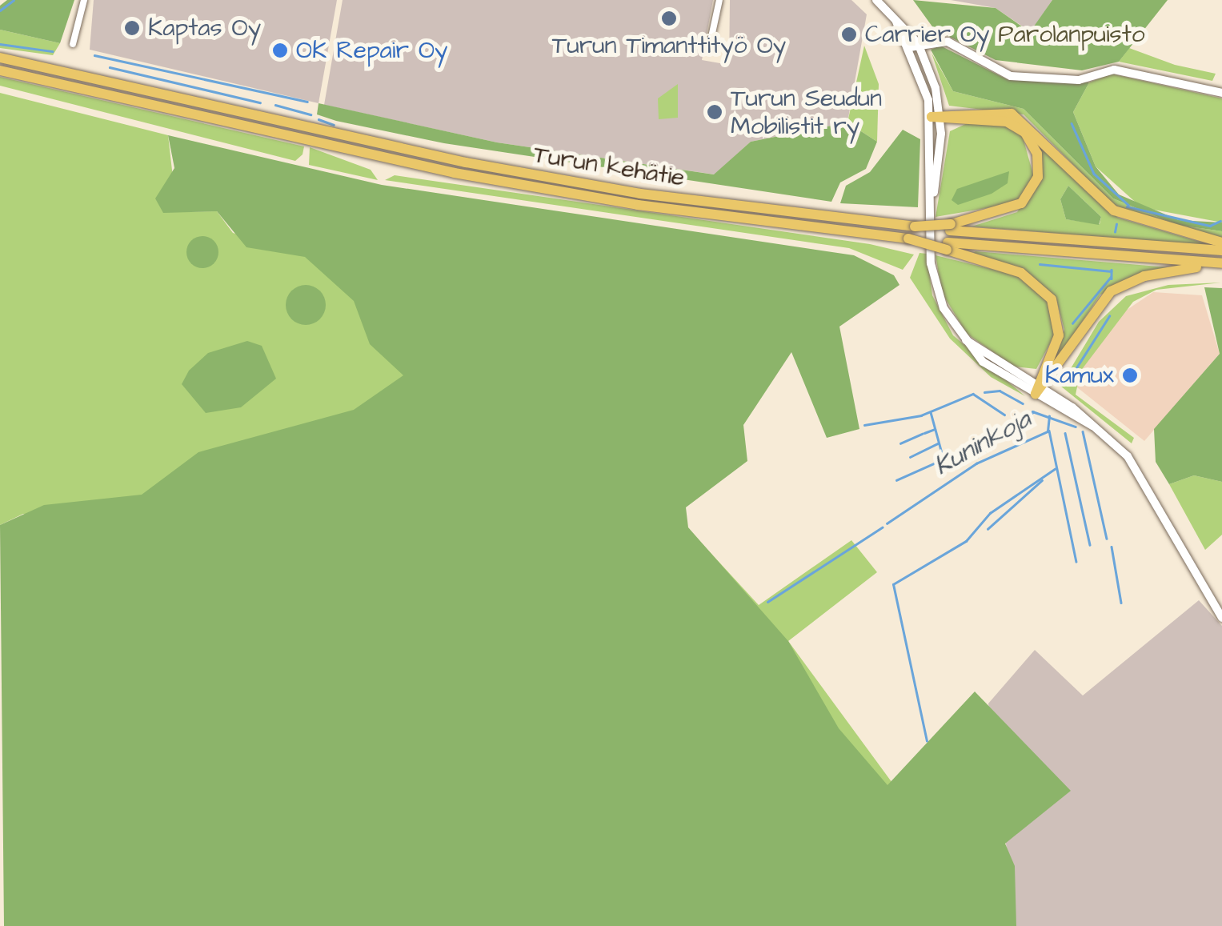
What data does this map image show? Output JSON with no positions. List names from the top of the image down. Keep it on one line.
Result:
{"streets":{"highway":["Turun kehätie"]},"water":["Kuninkoja"],"parks":["Parolanpuisto"],"places":["Turun Timanttityö Oy","Kaptas Oy","Carrier Oy","OK Repair Oy","Turun Seudun Mobilistit ry","Kamux"]}
